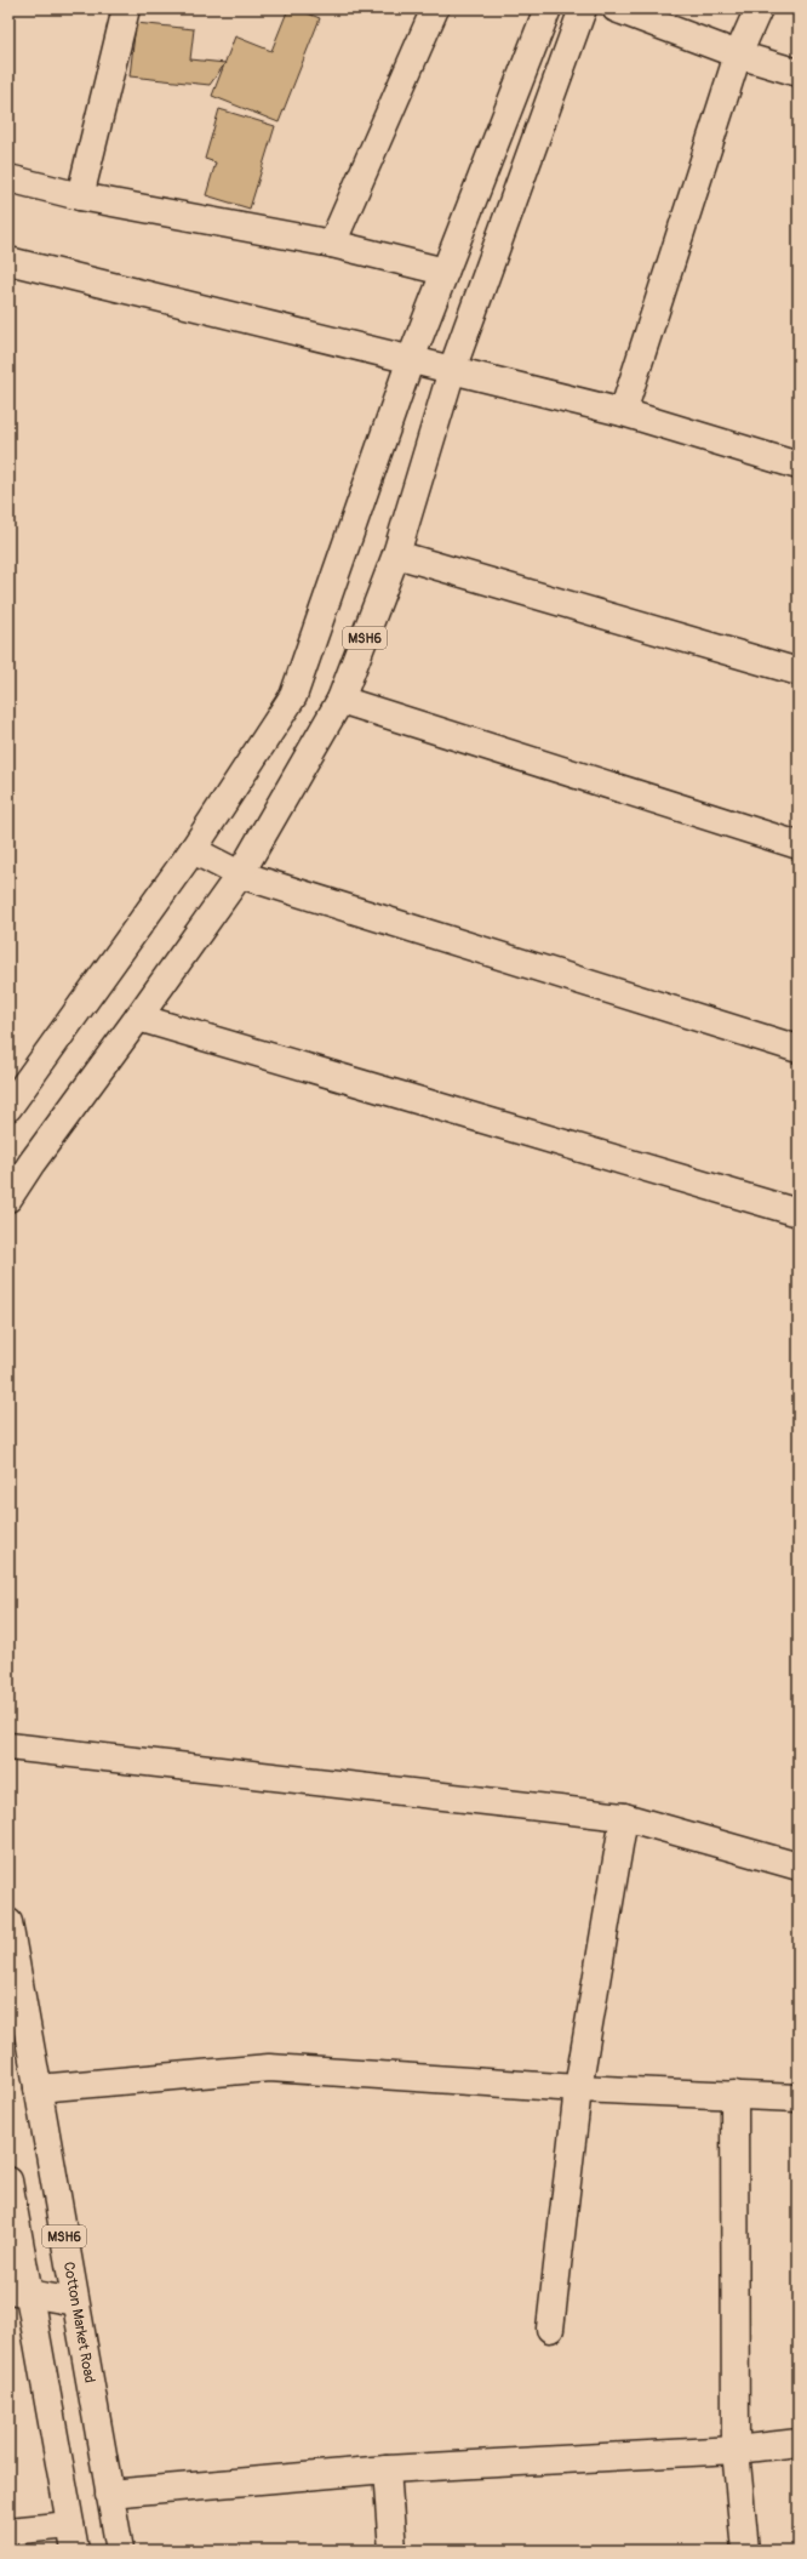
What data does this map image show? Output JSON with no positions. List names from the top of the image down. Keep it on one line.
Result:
{"streets":{"street":["MSH6","Cotton Market Road"]}}
